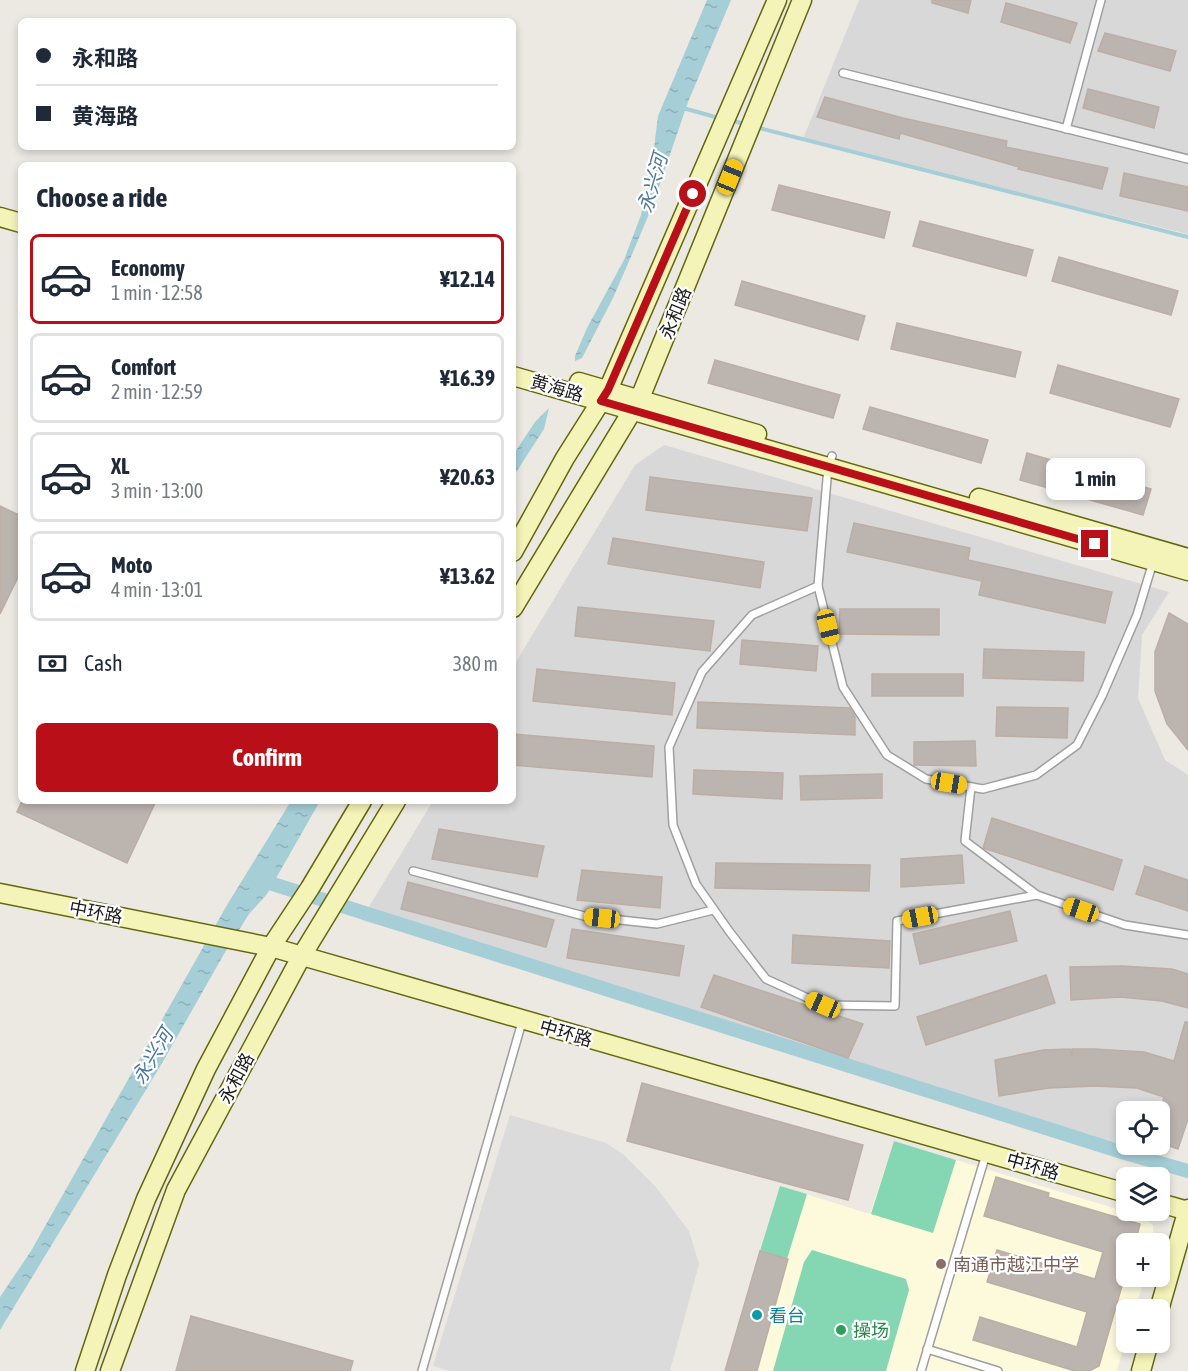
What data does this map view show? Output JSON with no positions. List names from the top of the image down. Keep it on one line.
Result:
{"streets":{"main road":["永和路","黄海路","中环路"]},"crossings":[["永和路","黄海路"],["永和路","中环路"]],"water":["永兴河"],"places":["南通市越江中学","看台","操场"],"page":{"banner":["永和路","黄海路"],"heading":"Choose a ride","list":[{"name":"Economy","note":"1 min · 12:58","value":"¥12.14"},{"name":"Comfort","note":"2 min · 12:59","value":"¥16.39"},{"name":"XL","note":"3 min · 13:00","value":"¥20.63"},{"name":"Moto","note":"4 min · 13:01","value":"¥13.62"}],"bubble":"1 min","pay":["Cash","380 m"],"buttons":"Confirm","map_buttons":["+","−"]}}
